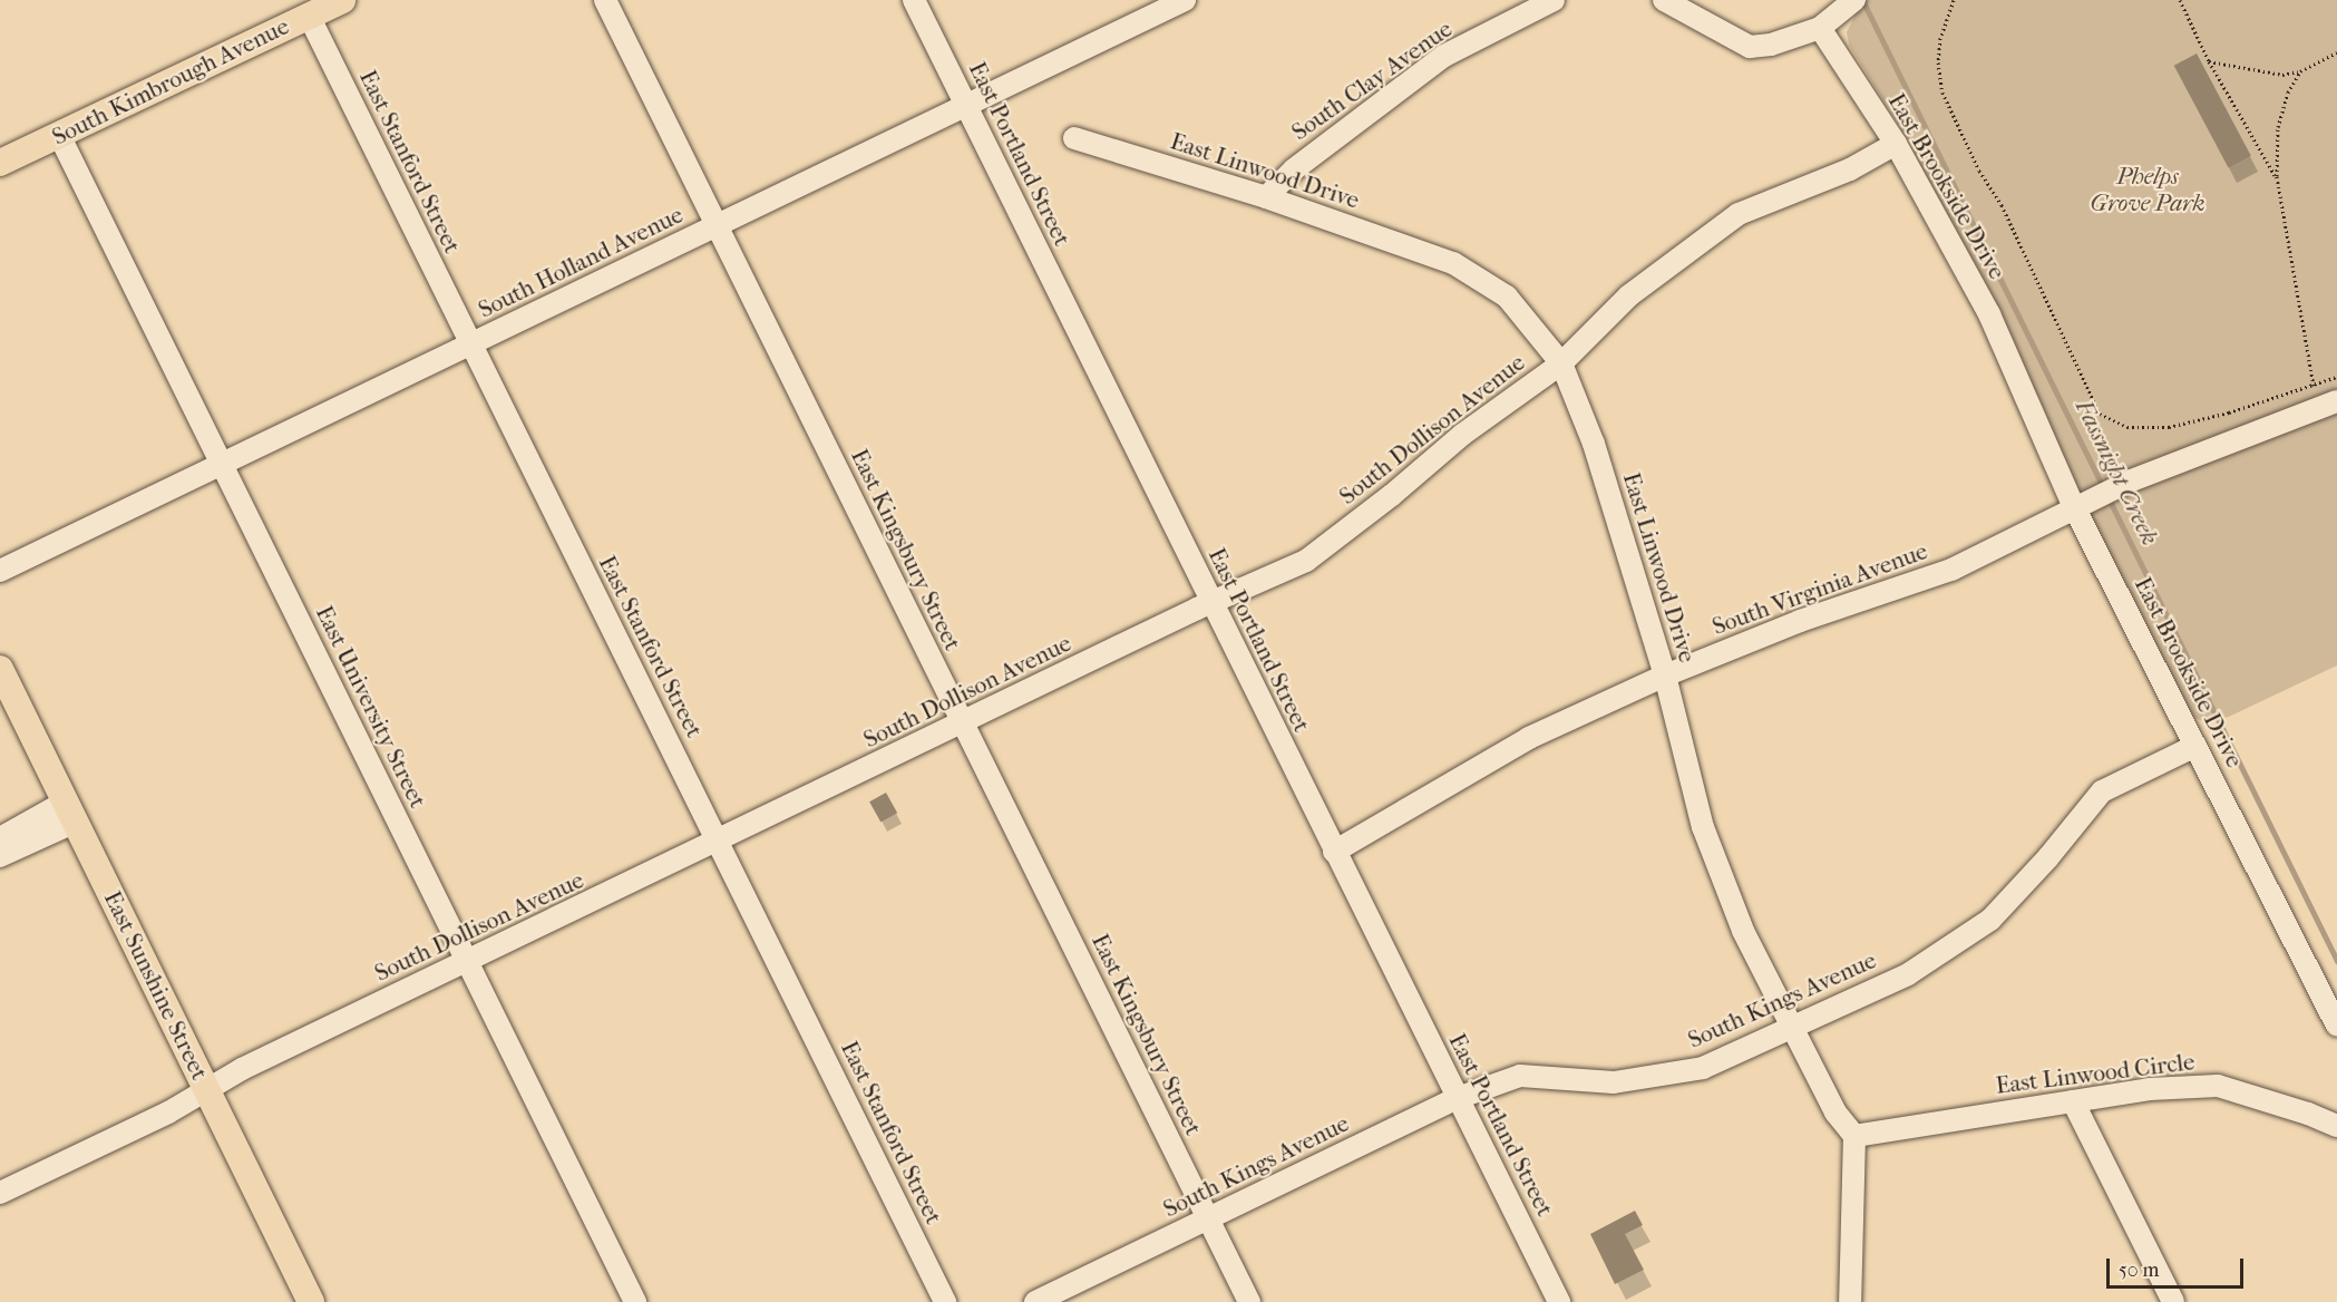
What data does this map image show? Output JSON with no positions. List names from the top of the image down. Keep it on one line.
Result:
{"streets":{"main road":["South Kimbrough Avenue","East Sunshine Street"],"street":["South Clay Avenue","East Portland Street","East Stanford Street","East Linwood Drive","East Brookside Drive","South Holland Avenue","South Dollison Avenue","East Kingsbury Street","South Virginia Avenue","East University Street","South Kings Avenue","East Linwood Circle"]},"crossings":[["South Clay Avenue","East Linwood Drive"],["South Kimbrough Avenue","East Stanford Street"],["South Kimbrough Avenue","East University Street"],["East Portland Street","South Holland Avenue"],["East Portland Street","South Dollison Avenue"],["East Portland Street","South Virginia Avenue"],["East Portland Street","South Kings Avenue"],["East Stanford Street","South Holland Avenue"],["East Stanford Street","South Dollison Avenue"],["East Linwood Drive","South Dollison Avenue"],["East Linwood Drive","South Virginia Avenue"],["East Linwood Drive","South Kings Avenue"],["East Linwood Drive","East Linwood Circle"],["East Brookside Drive","South Dollison Avenue"],["East Brookside Drive","South Virginia Avenue"],["East Brookside Drive","South Kings Avenue"],["South Holland Avenue","East Kingsbury Street"],["South Holland Avenue","East University Street"],["South Dollison Avenue","East Kingsbury Street"],["South Dollison Avenue","East University Street"],["South Dollison Avenue","East Sunshine Street"],["East Kingsbury Street","South Kings Avenue"]],"water":["Fassnight Creek"],"parks":["Phelps Grove Park"],"scale_bar":"50 m"}
